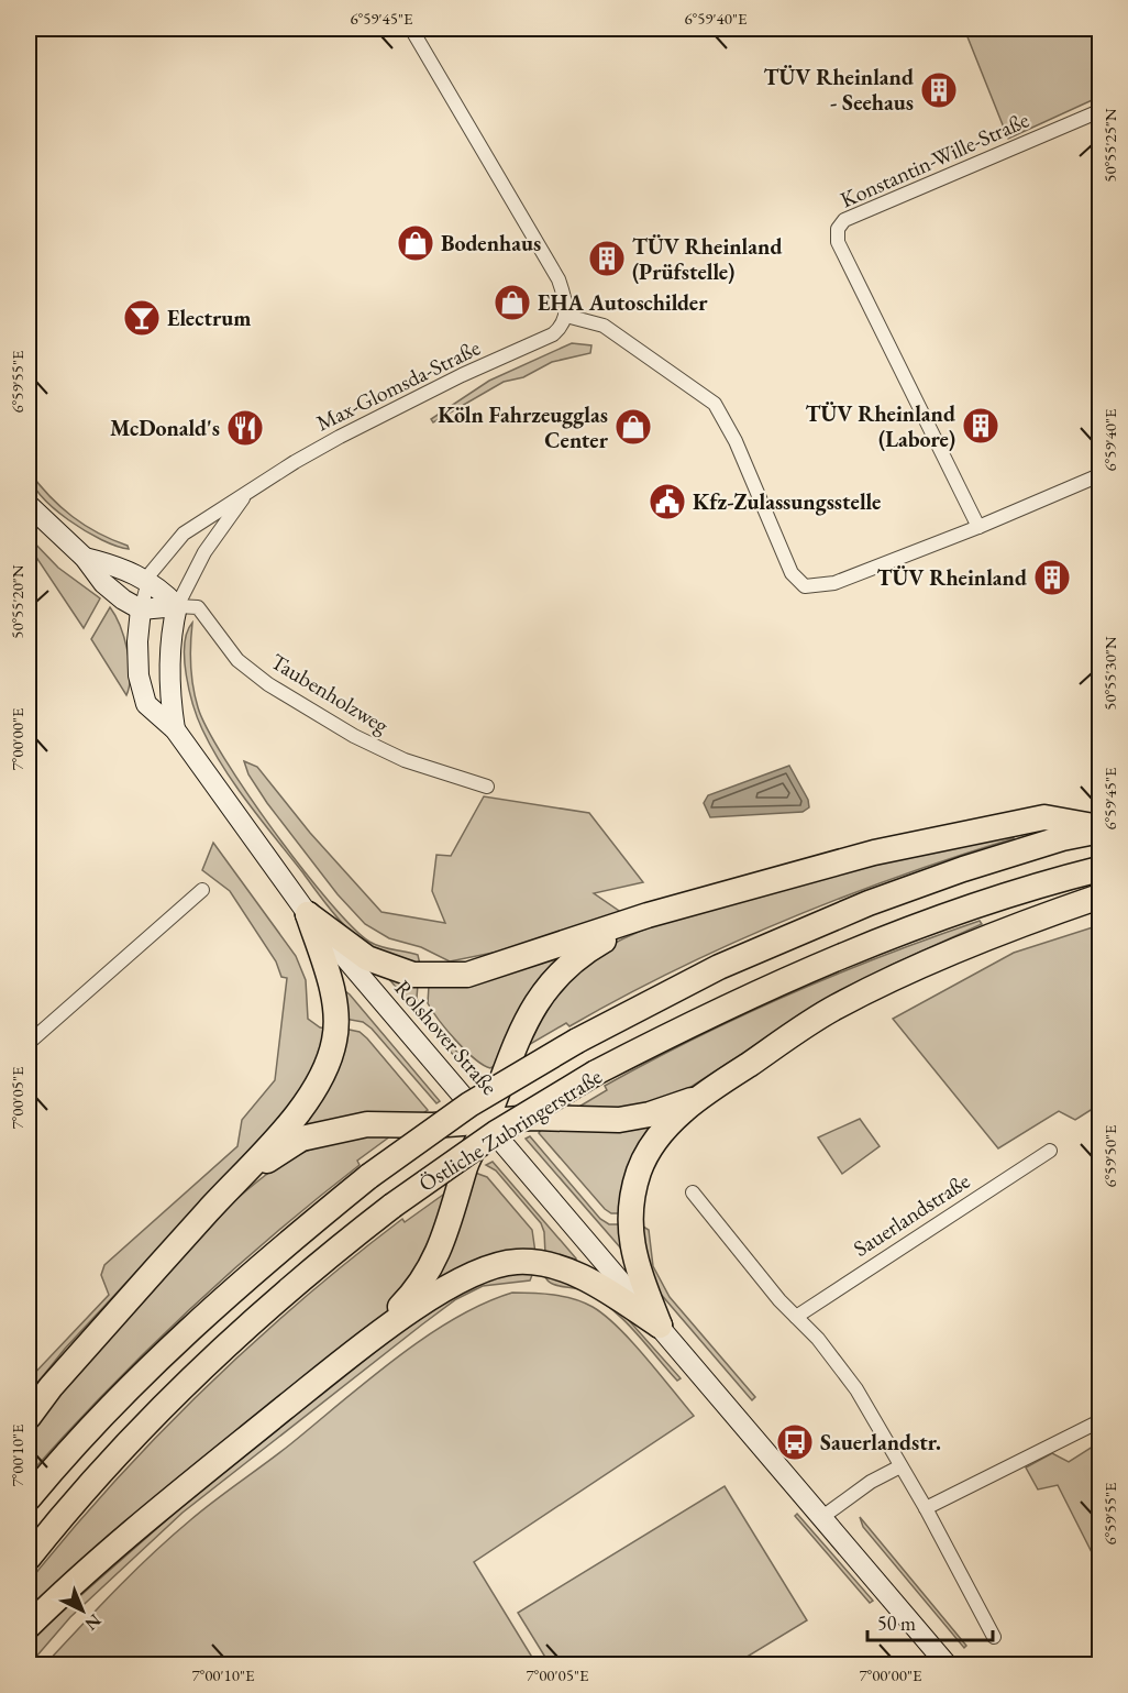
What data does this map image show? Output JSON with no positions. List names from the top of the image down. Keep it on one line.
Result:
{"streets":{"highway":["Östliche Zubringerstraße"],"street":["Konstantin-Wille-Straße","Max-Glomsda-Straße","Taubenholzweg","Rolshover Straße","Sauerlandstraße"]},"crossings":[["Max-Glomsda-Straße","Taubenholzweg"],["Max-Glomsda-Straße","Rolshover Straße"]],"places":{"building":["TÜV Rheinland - Seehaus","TÜV Rheinland (Prüfstelle)","TÜV Rheinland (Labore)","TÜV Rheinland"],"shop":["Bodenhaus","EHA Autoschilder","Köln Fahrzeugglas Center"],"bar":["Electrum"],"restaurant":["McDonald's"],"public building":["Kfz-Zulassungsstelle"],"bus stop":["Sauerlandstr."]},"scale_bar":"50 m","north":"bottom right","coordinates":["6°59'45\"E","6°59'40\"E","50°55'25\"N","6°59'55\"E","50°55'20\"N","50°55'30\"N","7°00'00\"E","7°00'05\"E","6°59'50\"E","7°00'10\"E"]}
